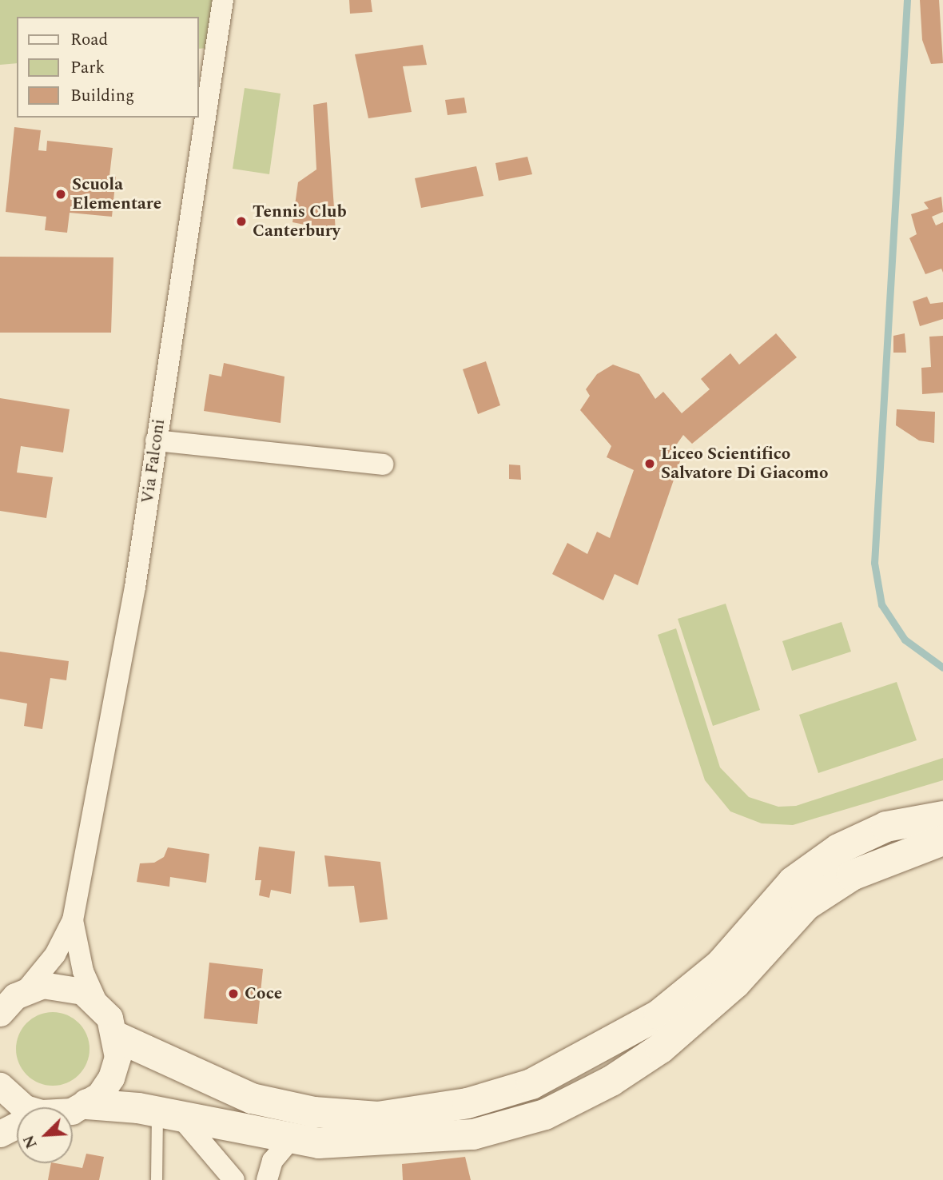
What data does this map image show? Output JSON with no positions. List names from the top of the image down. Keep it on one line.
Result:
{"streets":{"street":["Via Falconi"]},"places":["Scuola Elementare","Tennis Club Canterbury","Liceo Scientifico Salvatore Di Giacomo","Coce"],"legend":["Road","Park","Building"],"north":"bottom left"}
